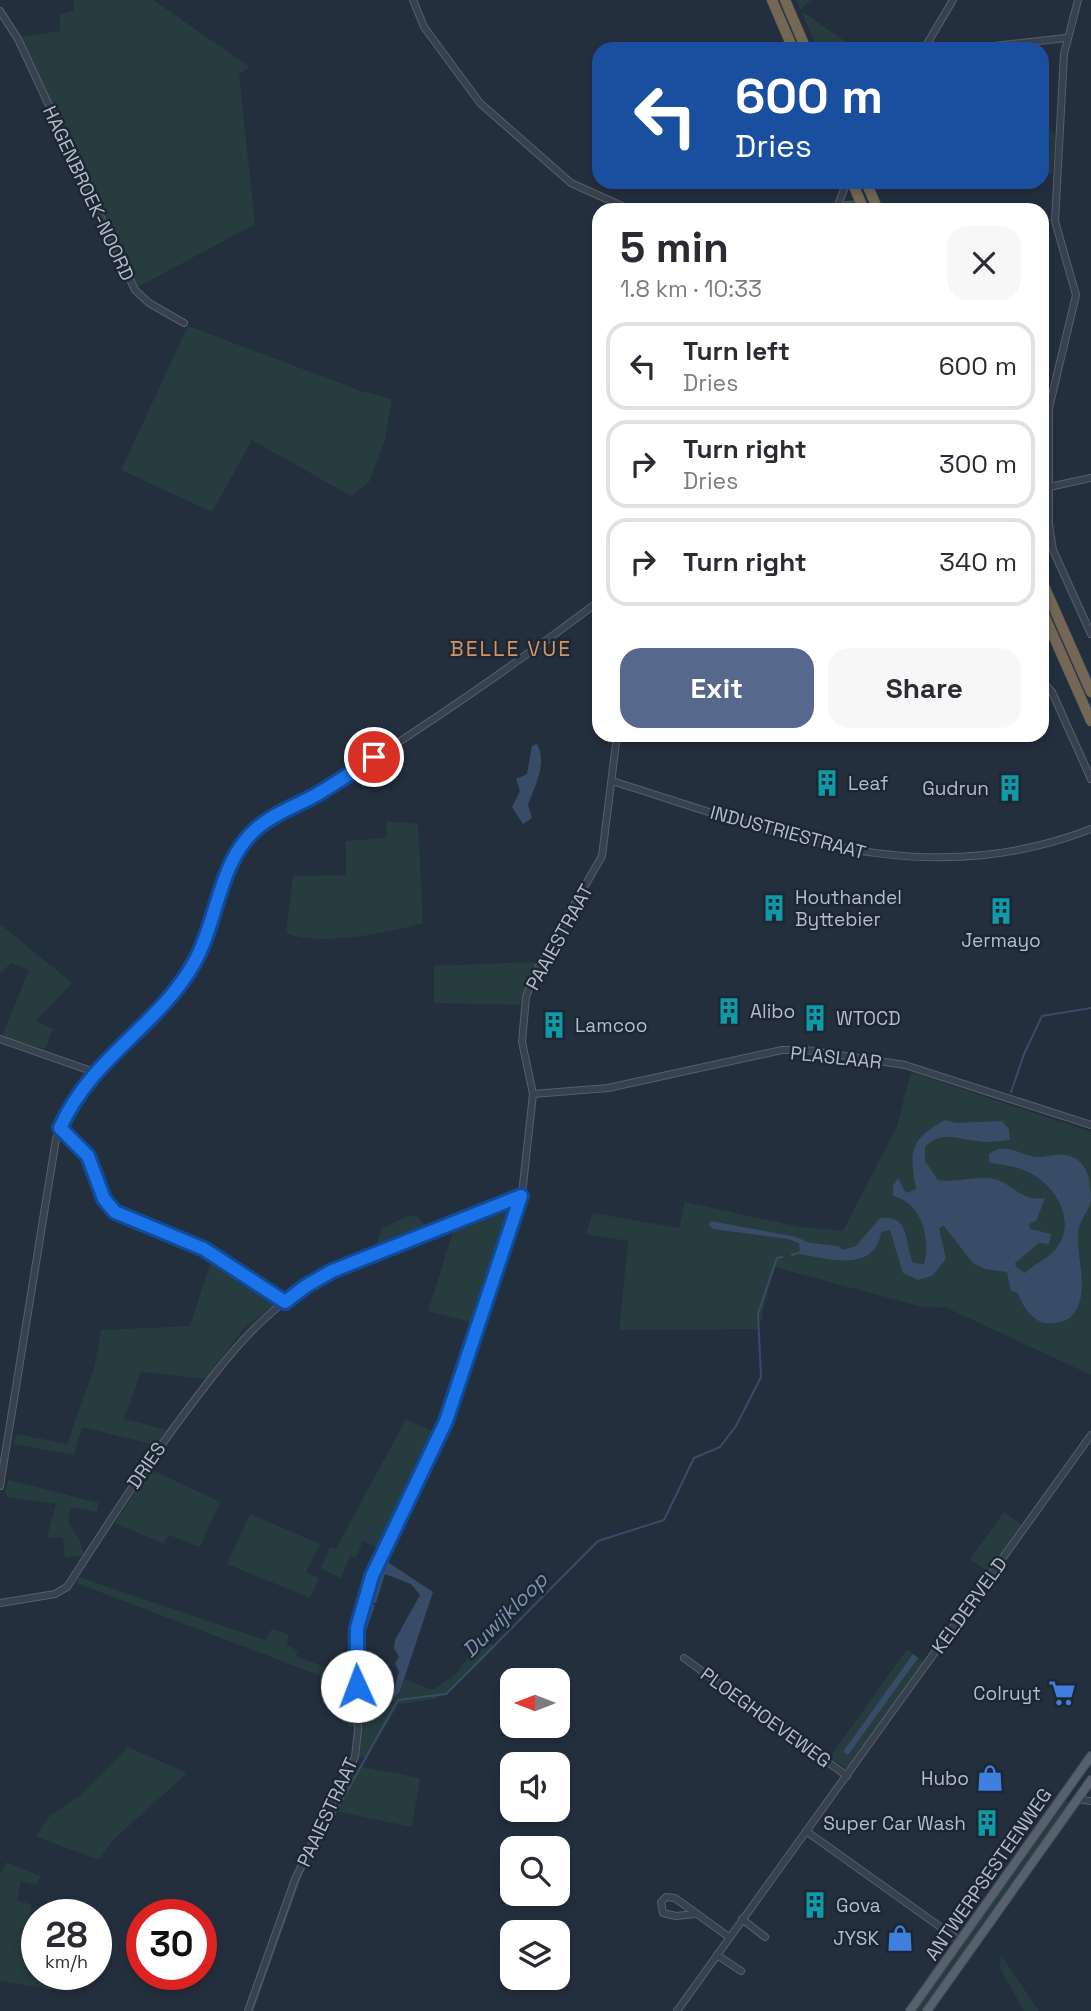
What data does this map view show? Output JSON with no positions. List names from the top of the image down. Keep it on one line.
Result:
{"streets":{"main road":["ANTWERPSESTEENWEG"],"street":["HAGENBROEK-NOORD","INDUSTRIESTRAAT","PAAIESTRAAT","PLASLAAR","DRIES","KELDERVELD","PLOEGHOEVEWEG"]},"crossings":[["INDUSTRIESTRAAT","PAAIESTRAAT"],["PAAIESTRAAT","PLASLAAR"],["PAAIESTRAAT","DRIES"],["KELDERVELD","PLOEGHOEVEWEG"]],"districts":["BELLE VUE"],"water":["Duwijkloop"],"places":{"building":["Leaf","Gudrun","Houthandel Byttebier","Jermayo","Alibo","WTOCD","Lamcoo","Super Car Wash","Gova"],"supermarket":["Colruyt"],"shop":["Hubo","JYSK"]},"north":"left","page":{"turn":["600 m","Dries"],"heading":["5 min","1.8 km · 10:33"],"list":[{"name":"Turn left","note":"Dries","value":"600 m"},{"name":"Turn right","note":"Dries","value":"300 m"},{"name":"Turn right","value":"340 m"}],"buttons":["Exit","Share"],"speed":"28 km/h","limit":"30"}}
